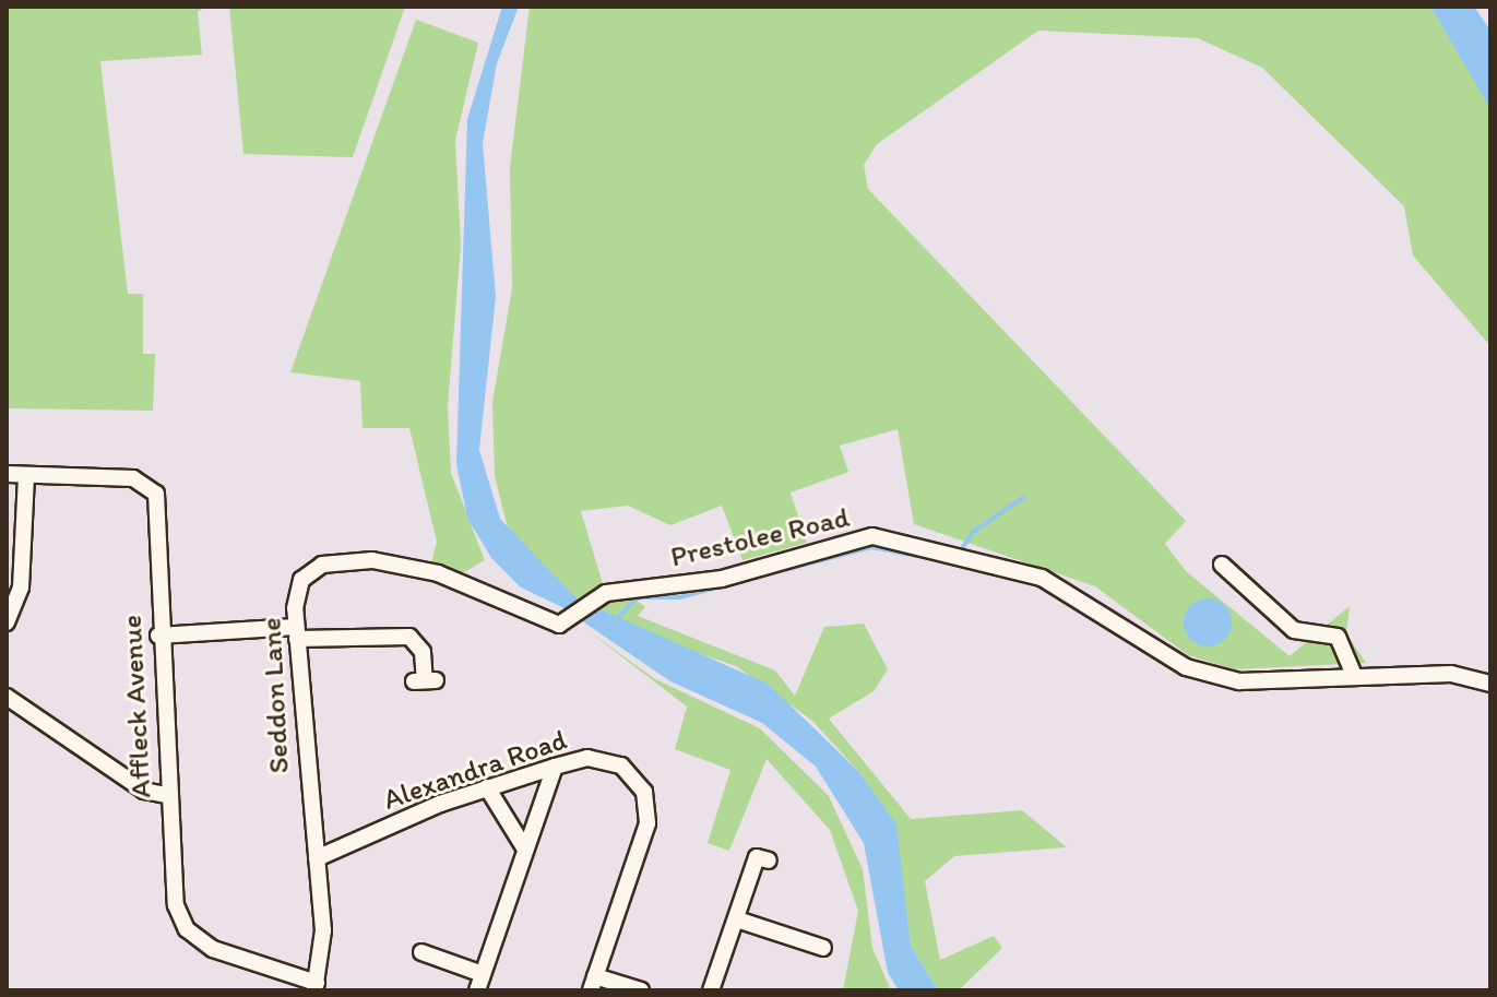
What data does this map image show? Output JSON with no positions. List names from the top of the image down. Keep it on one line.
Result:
{"streets":{"street":["Prestolee Road","Seddon Lane","Affleck Avenue","Alexandra Road"]},"crossings":[["Prestolee Road","Seddon Lane"],["Seddon Lane","Affleck Avenue"],["Seddon Lane","Alexandra Road"]]}
